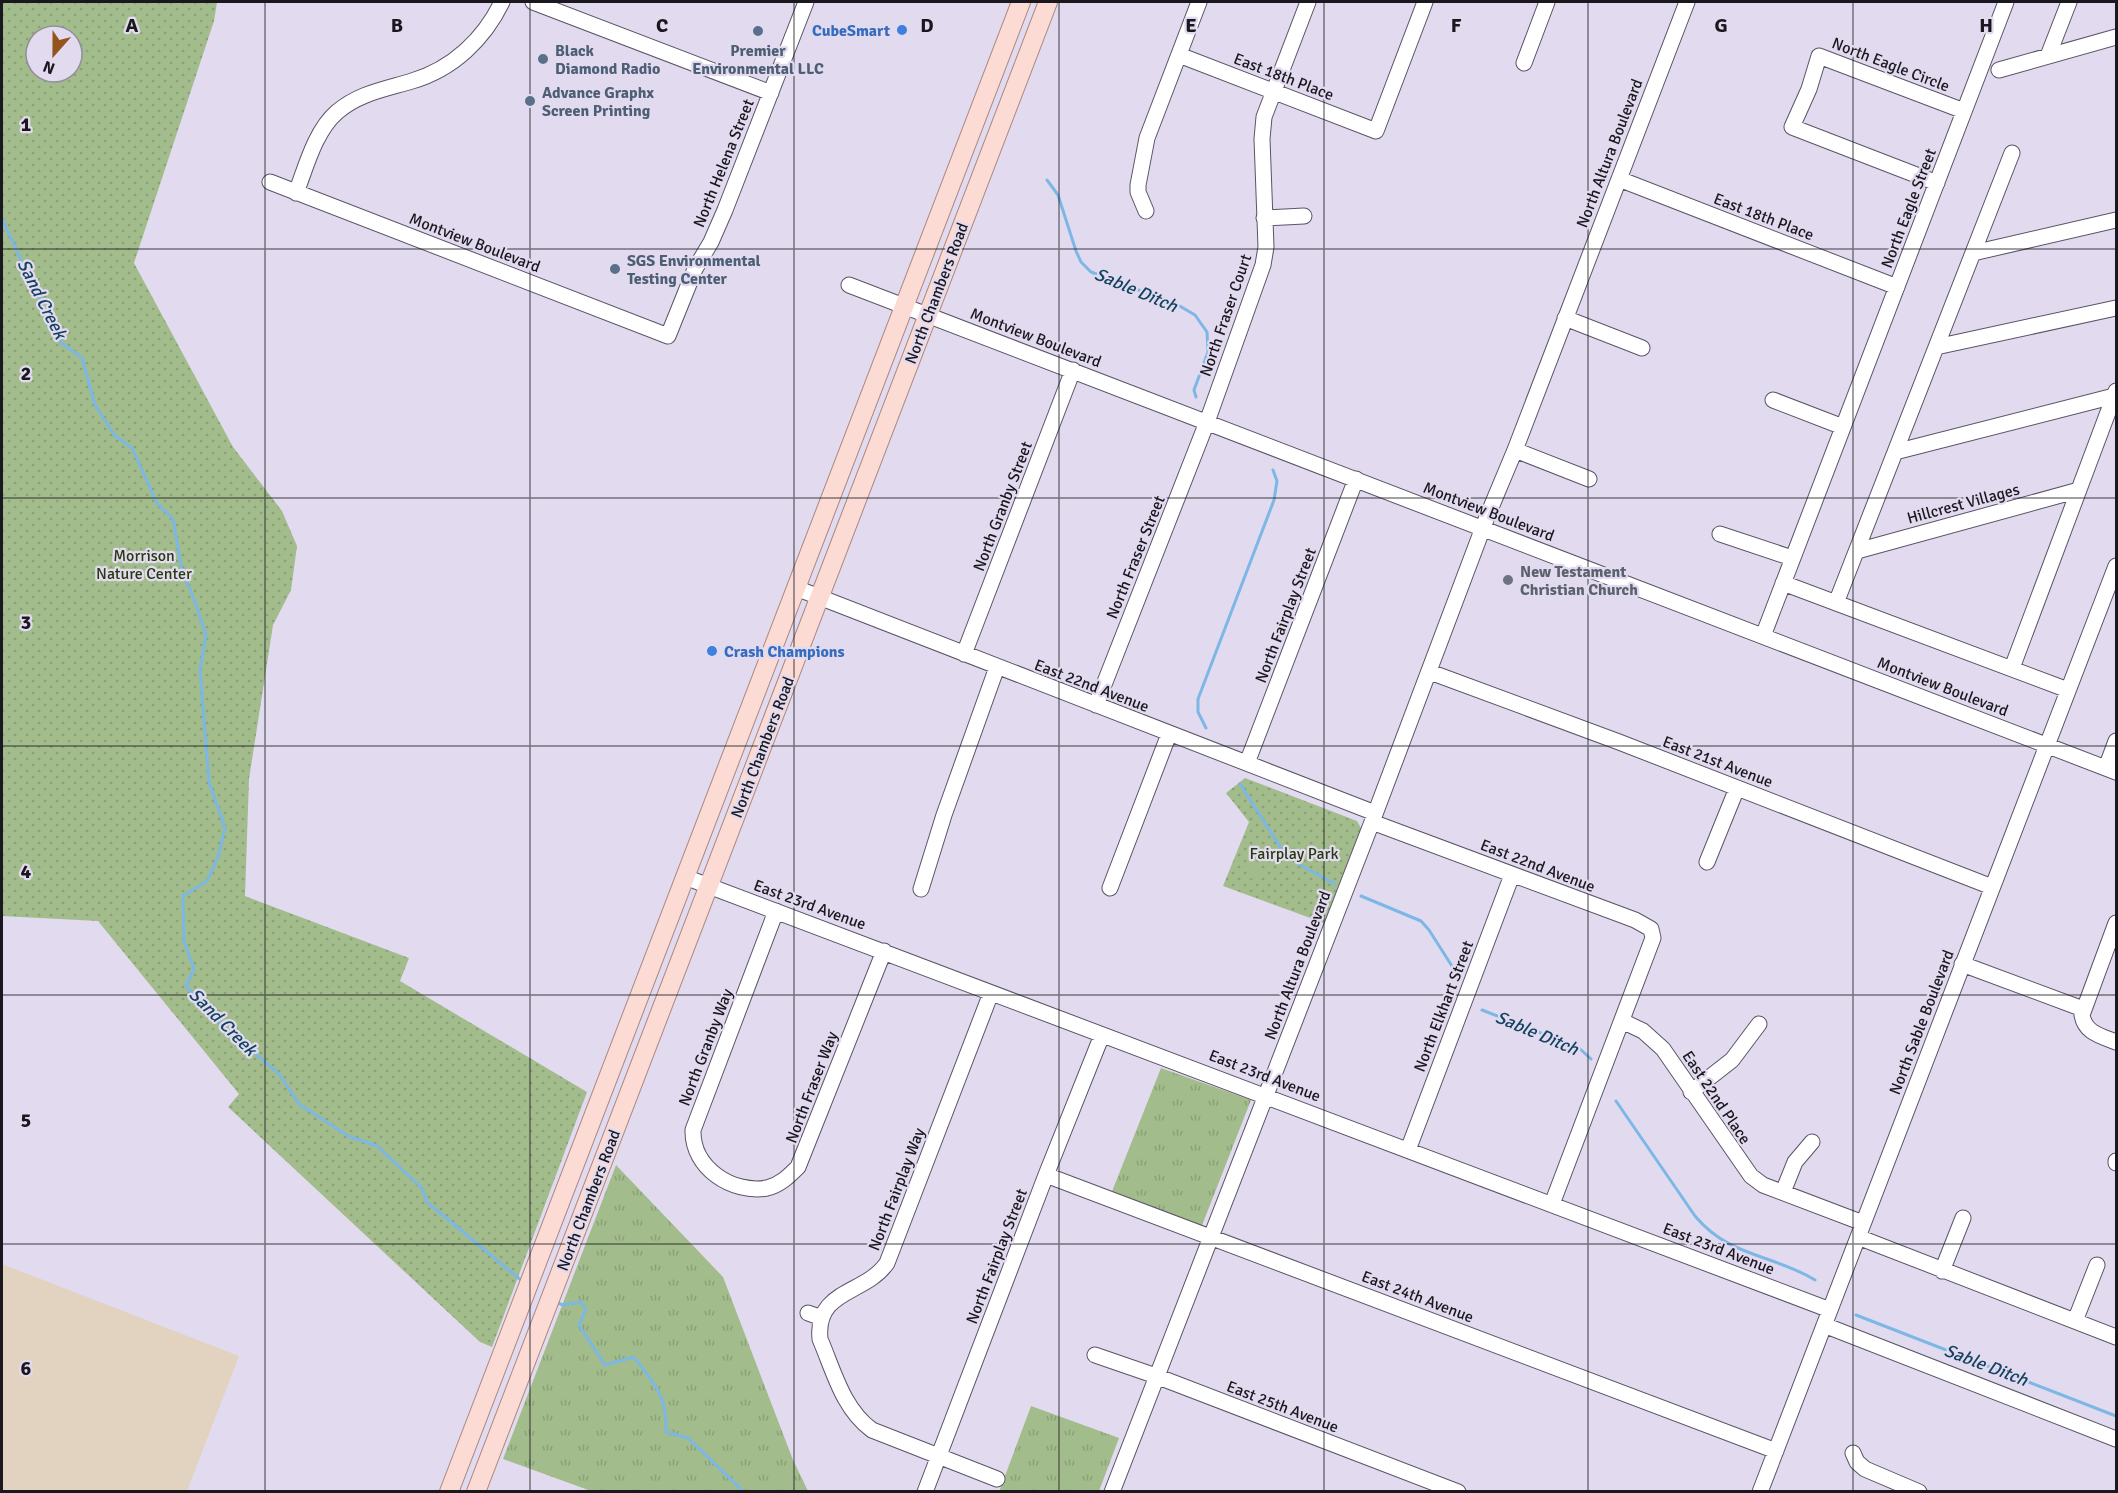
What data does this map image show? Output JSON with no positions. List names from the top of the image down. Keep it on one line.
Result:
{"streets":{"main road":["North Chambers Road"],"street":["North Eagle Circle","East 18th Place","North Altura Boulevard","North Helena Street","North Eagle Street","Montview Boulevard","North Fraser Court","Hillcrest Villages","North Granby Street","North Fraser Street","North Fairplay Street","East 22nd Avenue","East 21st Avenue","East 23rd Avenue","North Elkhart Street","North Sable Boulevard","North Granby Way","North Fraser Way","East 22nd Place","North Fairplay Way","East 24th Avenue","East 25th Avenue"]},"crossings":[["North Eagle Circle","North Eagle Street"],["East 18th Place","North Altura Boulevard"],["East 18th Place","North Eagle Street"],["East 18th Place","North Fraser Court"],["North Altura Boulevard","Montview Boulevard"],["North Altura Boulevard","East 22nd Avenue"],["North Altura Boulevard","East 21st Avenue"],["North Altura Boulevard","East 23rd Avenue"],["North Altura Boulevard","East 24th Avenue"],["North Altura Boulevard","East 25th Avenue"],["North Helena Street","Montview Boulevard"],["North Eagle Street","Montview Boulevard"],["Montview Boulevard","North Chambers Road"],["Montview Boulevard","North Fraser Court"],["Montview Boulevard","North Granby Street"],["Montview Boulevard","North Fraser Street"],["Montview Boulevard","North Fairplay Street"],["Montview Boulevard","North Sable Boulevard"],["North Chambers Road","East 22nd Avenue"],["North Chambers Road","East 23rd Avenue"],["North Fraser Court","North Fraser Street"],["North Granby Street","East 22nd Avenue"],["North Fraser Street","East 22nd Avenue"],["North Fairplay Street","East 22nd Avenue"],["North Fairplay Street","East 23rd Avenue"],["North Fairplay Street","North Fairplay Way"],["North Fairplay Street","East 24th Avenue"],["East 22nd Avenue","North Elkhart Street"],["East 22nd Avenue","East 22nd Place"],["East 21st Avenue","North Sable Boulevard"],["East 23rd Avenue","North Elkhart Street"],["East 23rd Avenue","North Sable Boulevard"],["East 23rd Avenue","North Granby Way"],["East 23rd Avenue","North Fraser Way"],["East 23rd Avenue","North Fairplay Way"],["North Sable Boulevard","East 22nd Place"],["North Sable Boulevard","East 24th Avenue"],["North Granby Way","North Fraser Way"]],"water":["Sable Ditch","Sand Creek"],"parks":["Morrison Nature Center","Fairplay Park"],"places":["CubeSmart","Premier Environmental LLC","Black Diamond Radio","Advance Graphx Screen Printing","SGS Environmental Testing Center","New Testament Christian Church","Crash Champions"],"north":"bottom","grid":{"columns":["A","B","C","D","E","F","G","H"],"rows":["1","2","3","4","5","6"]}}
